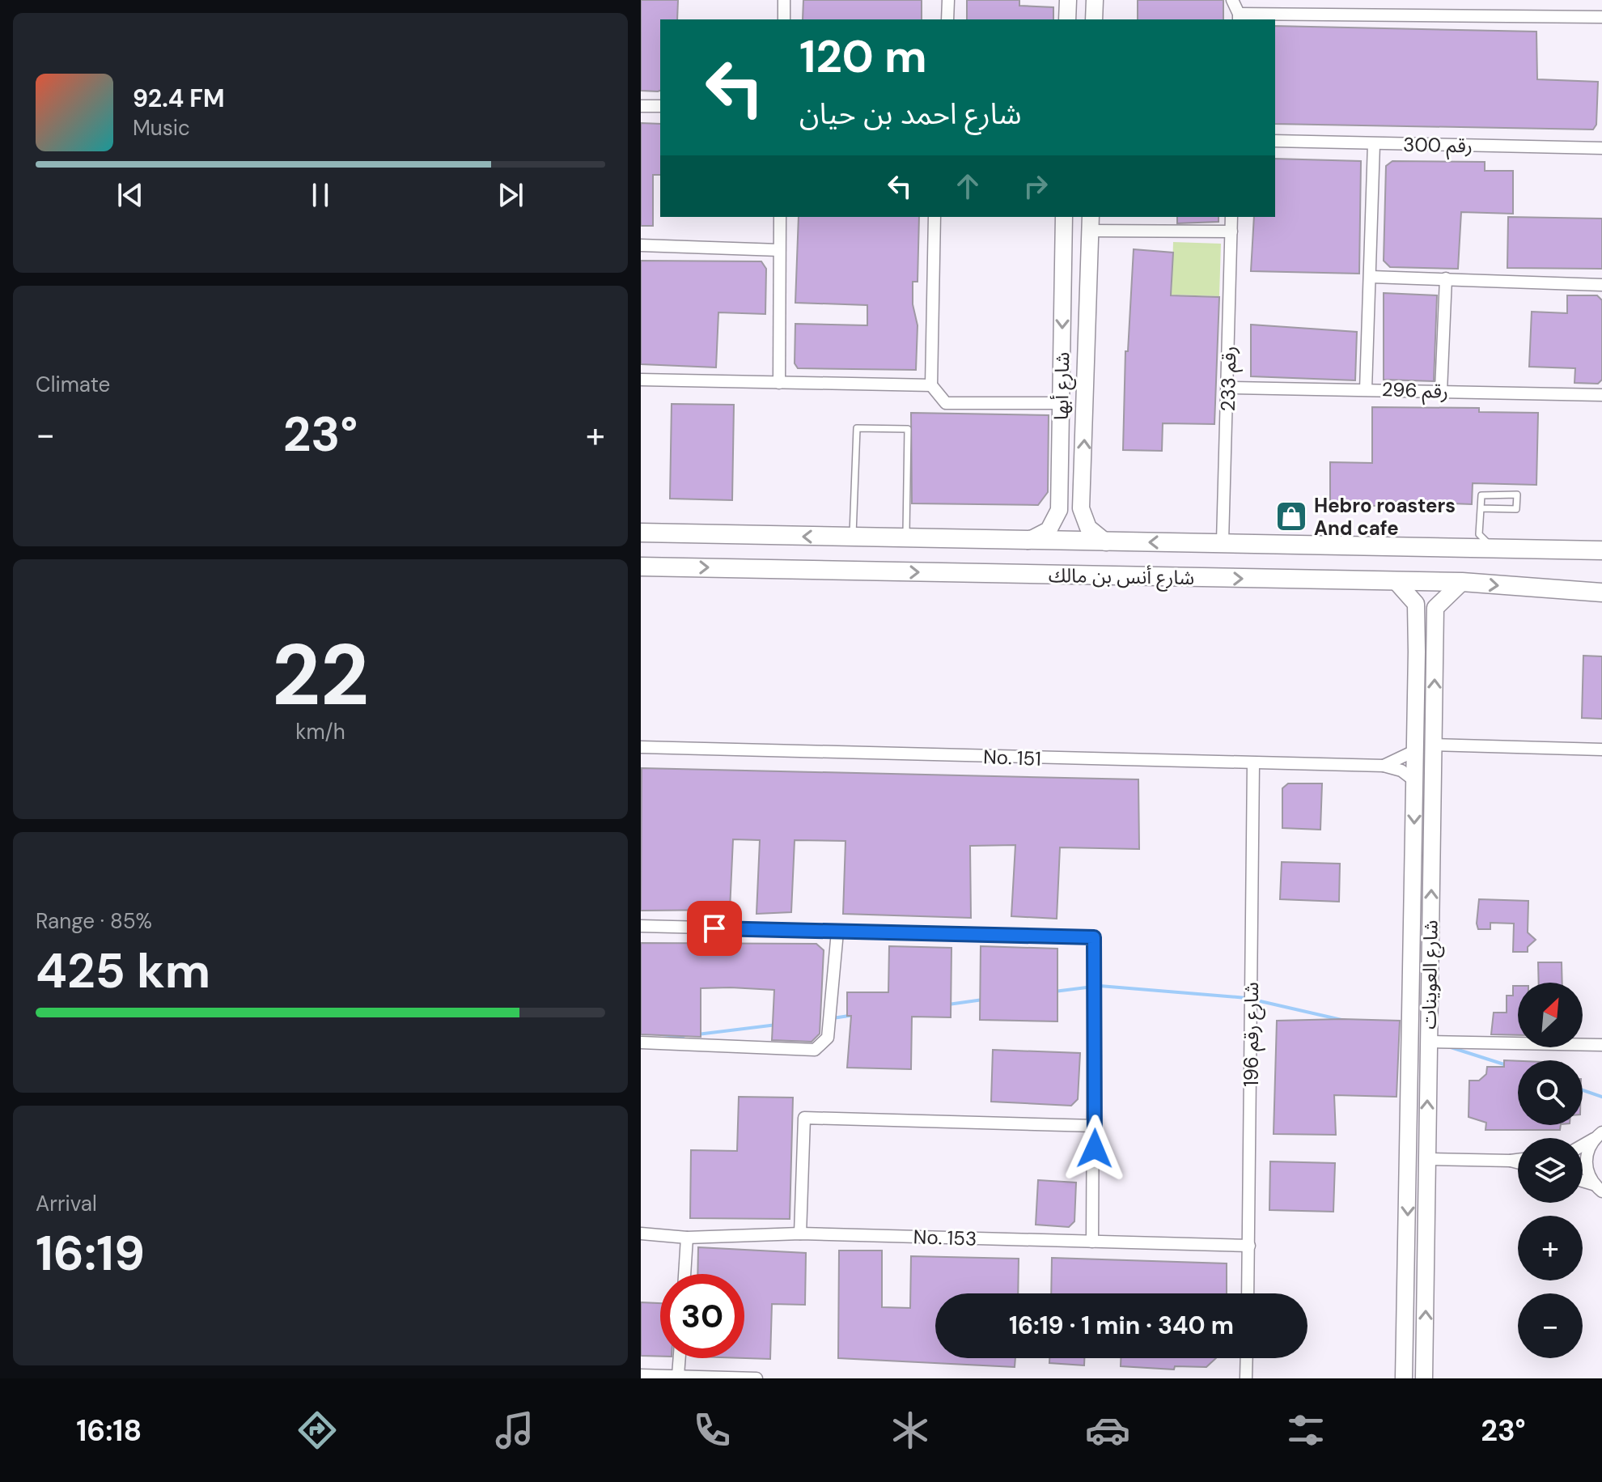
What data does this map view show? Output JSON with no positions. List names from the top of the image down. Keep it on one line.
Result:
{"streets":{"main road":["شارع أنس بن مالك"],"street":["رقم 300","رقم 233","شارع أبها","رقم 296","No. 151","شارع العوينات","شارع رقم 196","No. 153"]},"crossings":[["رقم 233","رقم 296"],["رقم 233","شارع أنس بن مالك"],["شارع أبها","شارع أنس بن مالك"],["شارع أنس بن مالك","شارع العوينات"],["No. 151","شارع العوينات"],["No. 151","شارع رقم 196"],["شارع رقم 196","No. 153"]],"places":{"shop":["Hebro roasters And cafe"]},"north":"top right","page":{"turn":["120 m","شارع احمد بن حيان"],"song":["92.4 FM","Music"],"tile":["Climate",["22","km/h"],["Range · 85%","425 km"],["Arrival","16:19"]],"heat":["−","23°","+"],"map_buttons":["+","−"],"limit":"30","trip":"16:19 · 1 min · 340 m","tabs":["16:18","23°"]}}
